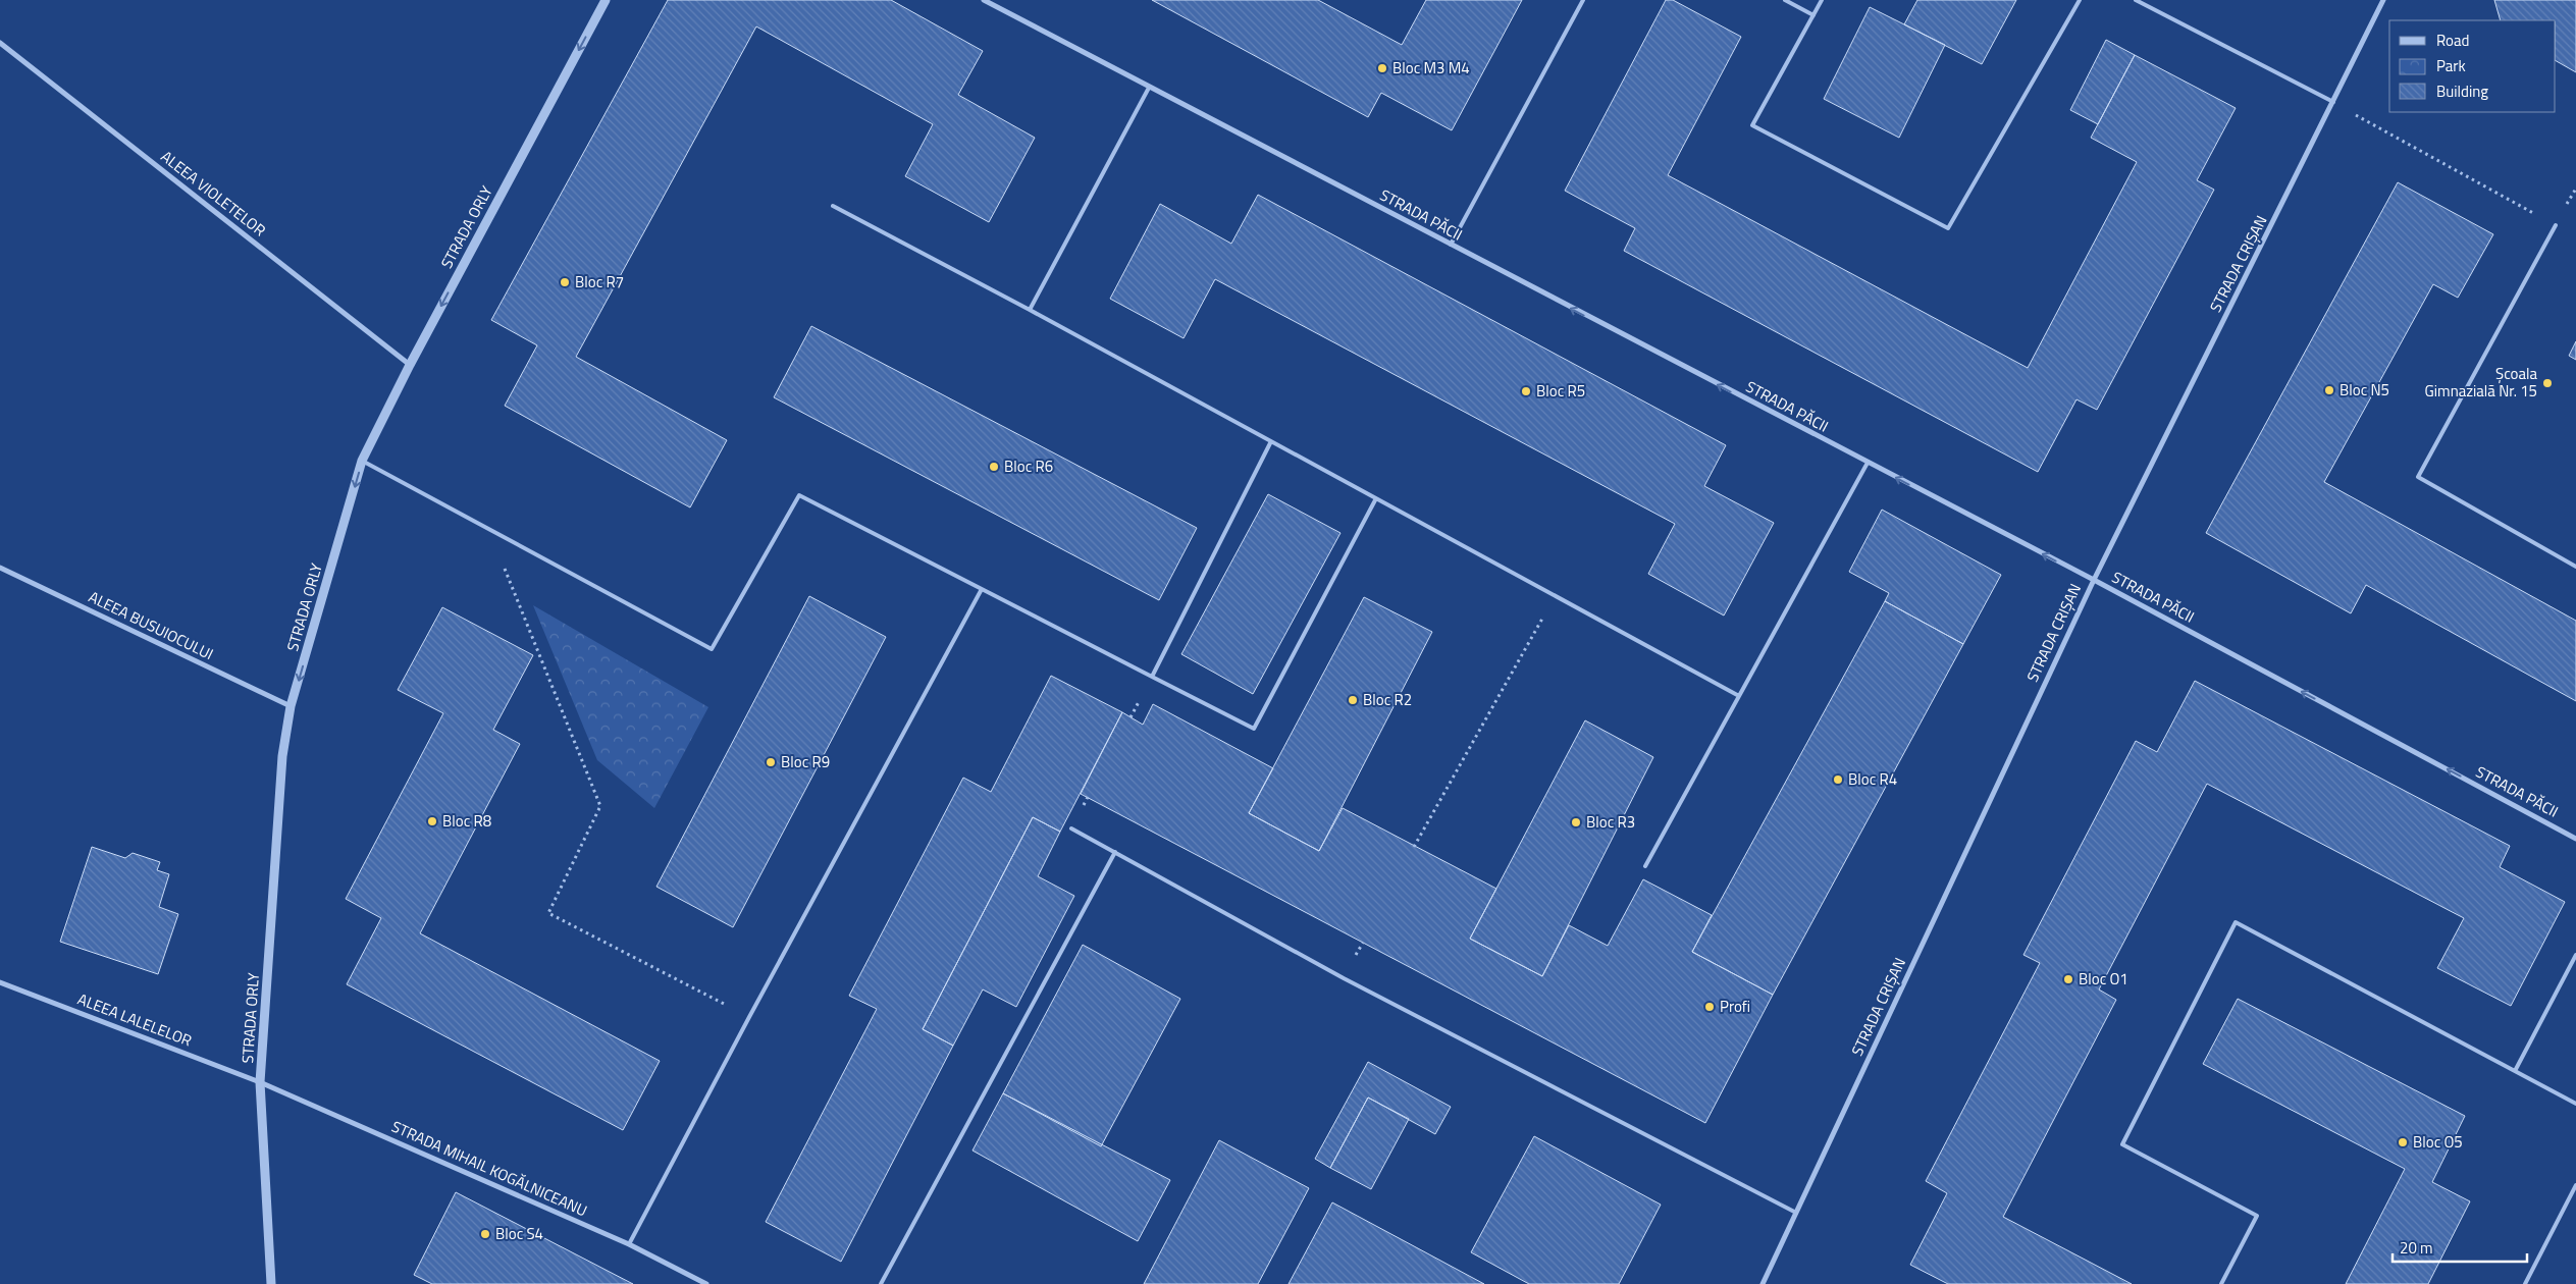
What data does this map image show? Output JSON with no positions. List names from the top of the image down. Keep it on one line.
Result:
{"streets":{"street":["ALEEA VIOLETELOR","STRADA PĂCII","STRADA ORLY","STRADA CRIȘAN","ALEEA BUSUIOCULUI","ALEEA LALELELOR","STRADA MIHAIL KOGĂLNICEANU"]},"crossings":[["ALEEA VIOLETELOR","STRADA ORLY"],["STRADA PĂCII","STRADA CRIȘAN"],["STRADA ORLY","ALEEA BUSUIOCULUI"],["STRADA ORLY","ALEEA LALELELOR"],["STRADA ORLY","STRADA MIHAIL KOGĂLNICEANU"],["ALEEA LALELELOR","STRADA MIHAIL KOGĂLNICEANU"]],"one_way":["STRADA PĂCII","STRADA ORLY"],"places":["Bloc M3 M4","Bloc R7","Școala Gimnazială Nr. 15","Bloc N5","Bloc R5","Bloc R6","Bloc R2","Bloc R9","Bloc R4","Bloc R8","Bloc R3","Bloc O1","Profi","Bloc O5","Bloc S4"],"legend":["Road","Park","Building"],"scale_bar":"20 m"}
